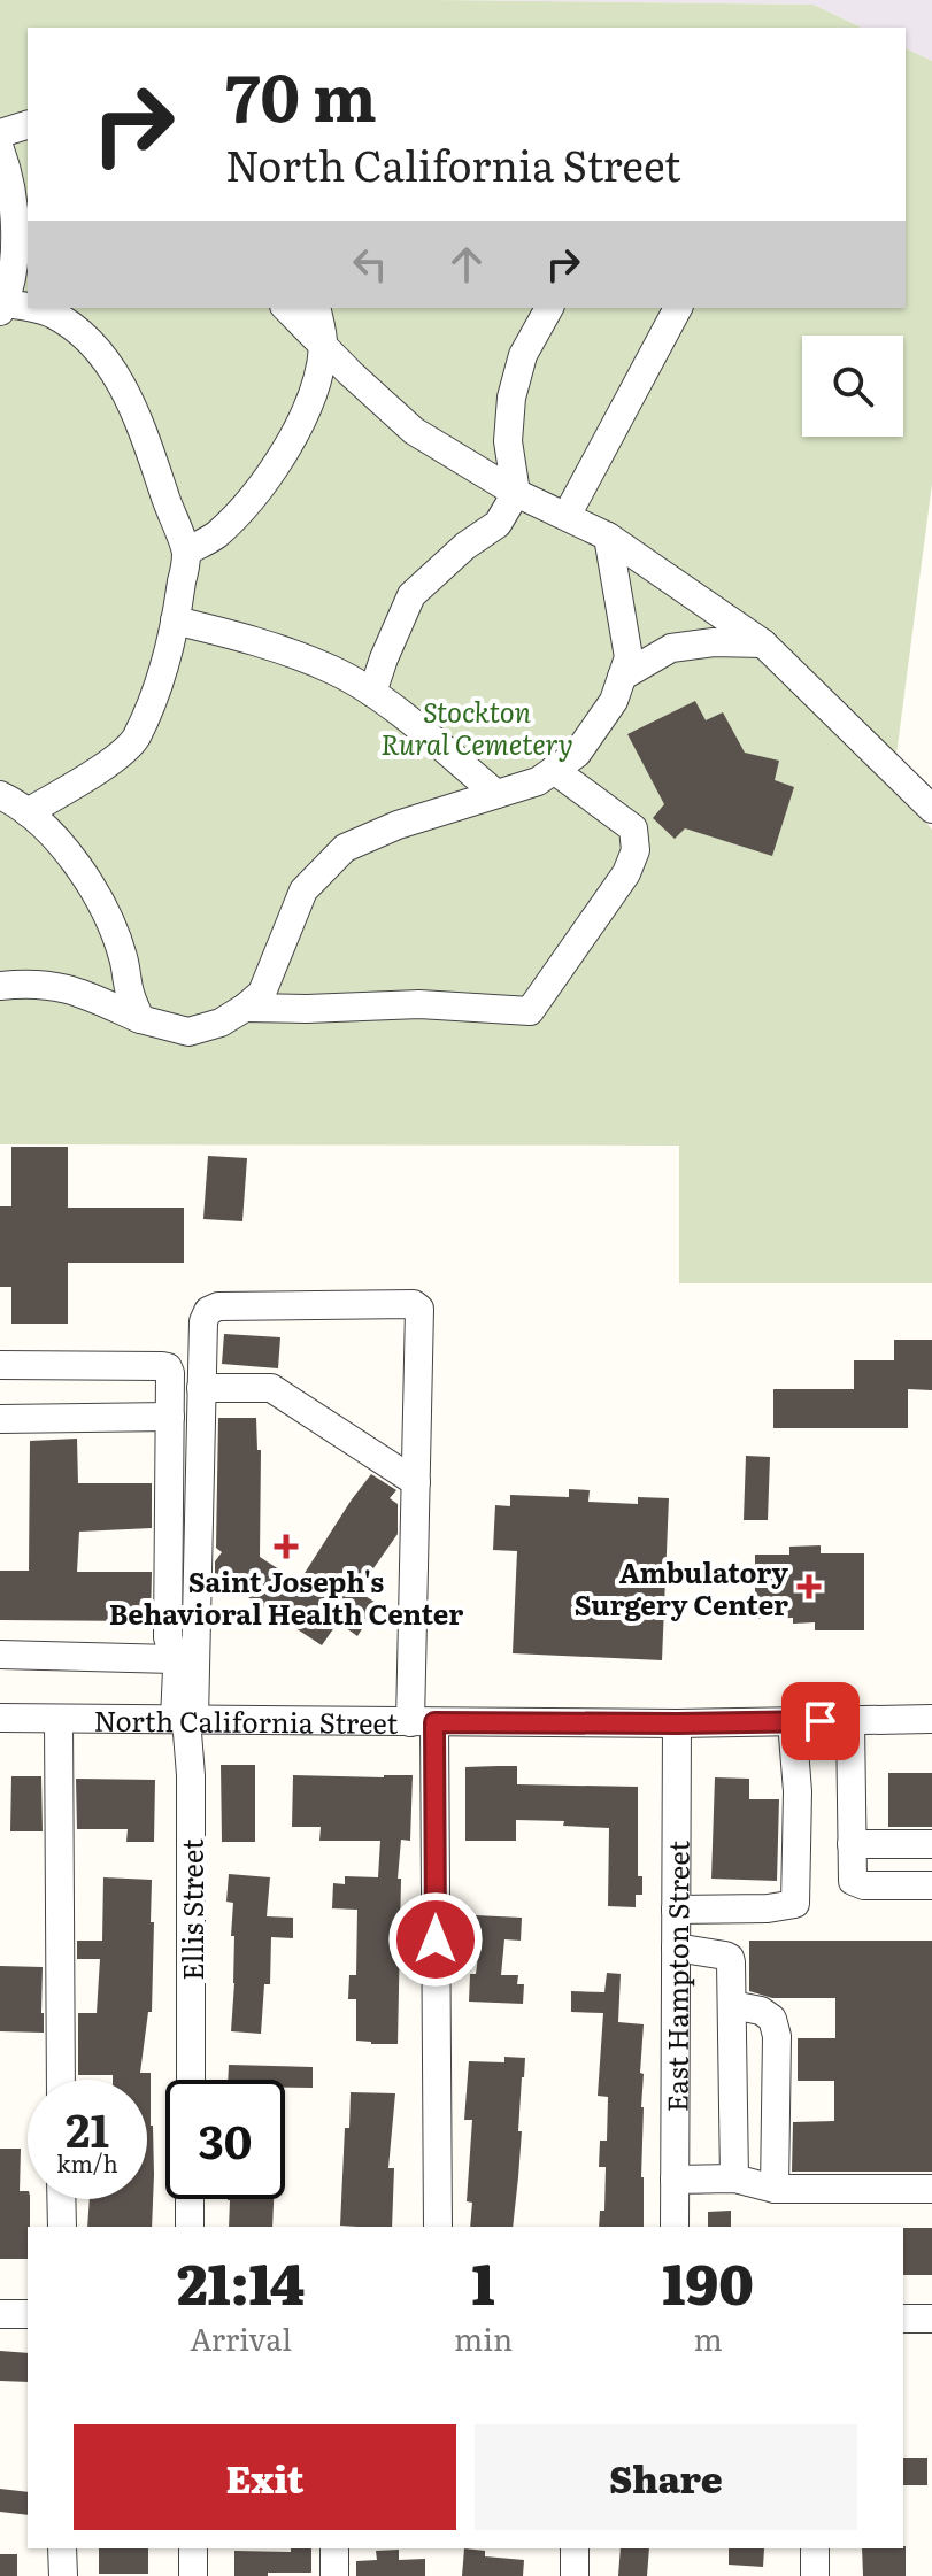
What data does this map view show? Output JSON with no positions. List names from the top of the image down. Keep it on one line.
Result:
{"streets":{"street":["North California Street","Ellis Street","East Hampton Street"]},"crossings":[["North California Street","Ellis Street"],["North California Street","East Hampton Street"]],"parks":["Stockton Rural Cemetery"],"places":{"health":["Saint Joseph's Behavioral Health Center","Ambulatory Surgery Center"]},"page":{"turn":["70 m","North California Street"],"speed":"21 km/h","limit":"30","eta":["21:14","Arrival","1","min","190","m"],"buttons":["Exit","Share"]}}
